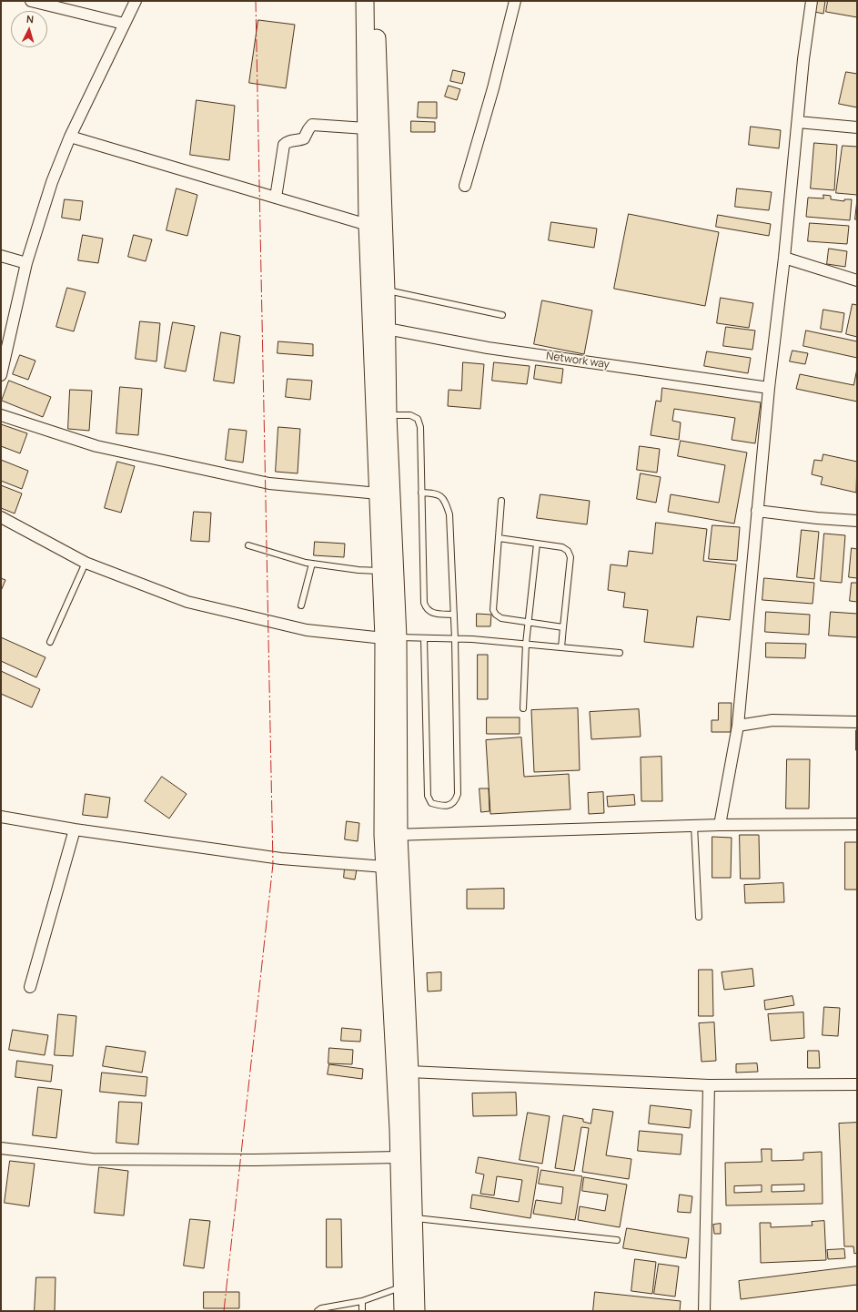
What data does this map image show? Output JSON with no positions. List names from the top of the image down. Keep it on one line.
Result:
{"streets":{"street":["Network way"]},"north":"top"}
